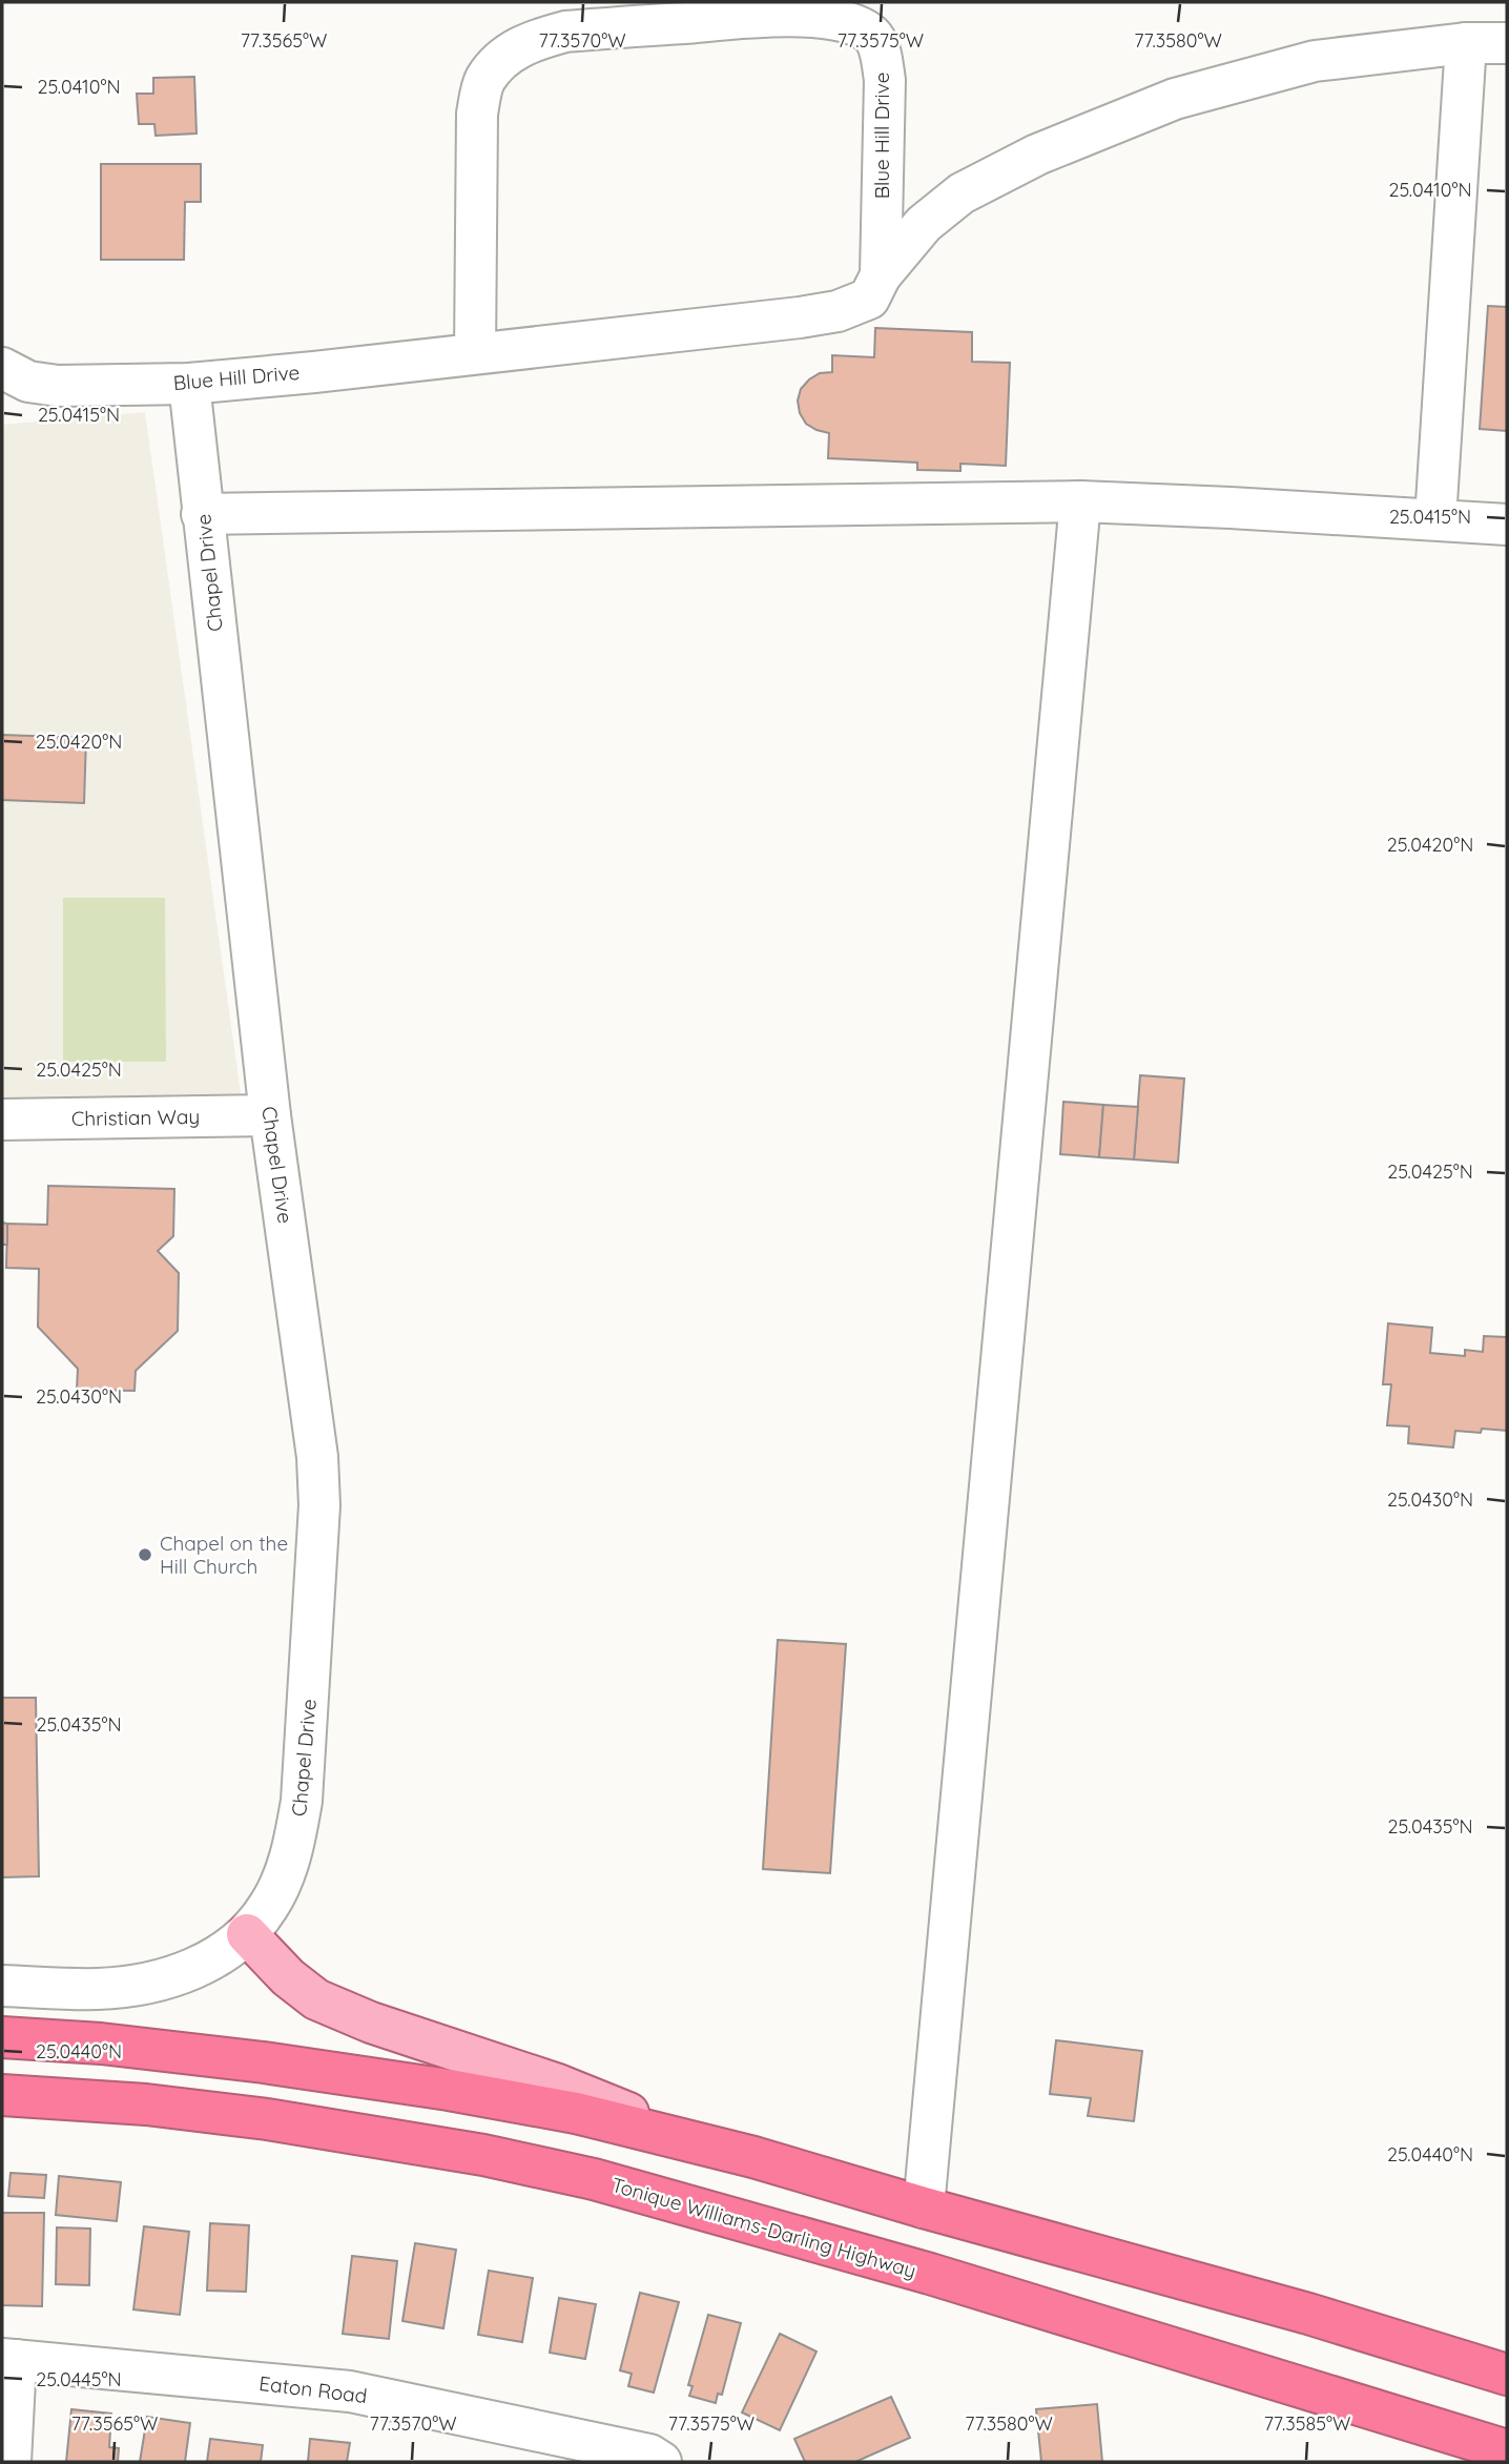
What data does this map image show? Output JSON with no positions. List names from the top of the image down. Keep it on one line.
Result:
{"streets":{"highway":["Tonique Williams-Darling Highway"],"street":["Blue Hill Drive","Chapel Drive","Christian Way","Eaton Road"]},"crossings":[["Blue Hill Drive","Chapel Drive"],["Chapel Drive","Christian Way"]],"places":["Chapel on the Hill Church"],"coordinates":["77.3565°W","77.3570°W","77.3575°W","77.3580°W","25.0410°N","25.0415°N","25.0420°N","25.0425°N","25.0430°N","25.0435°N","25.0440°N","25.0445°N","77.3585°W"]}
